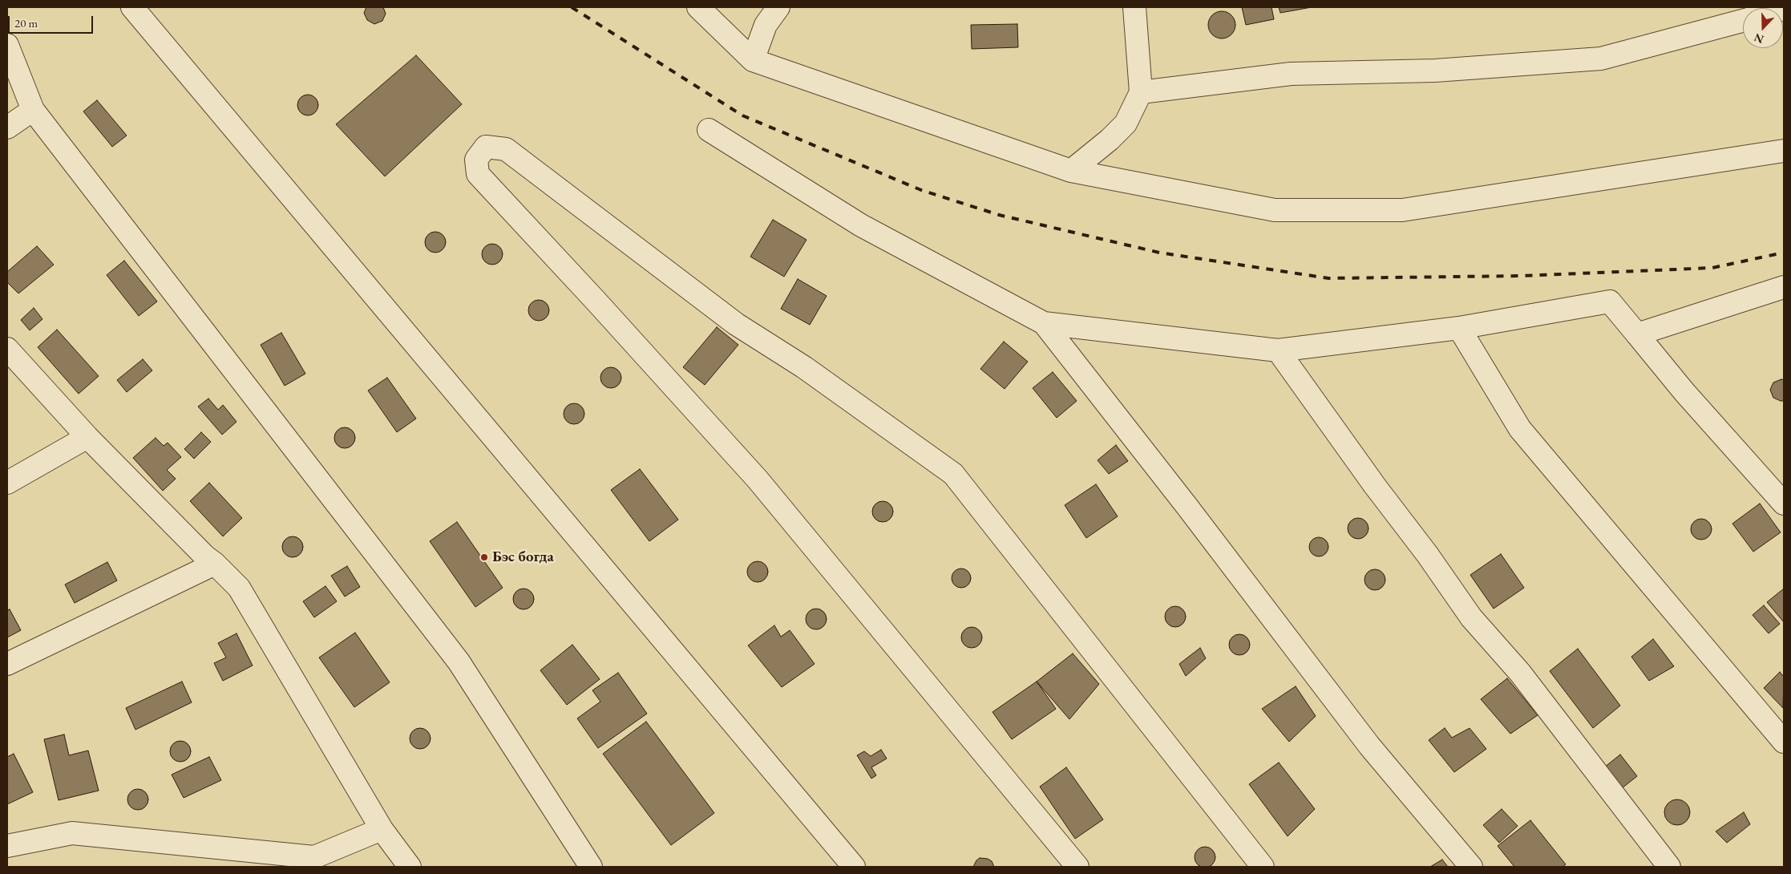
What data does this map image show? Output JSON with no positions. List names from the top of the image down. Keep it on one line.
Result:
{"places":["Бэс богда"],"scale_bar":"20 m","north":"bottom"}
